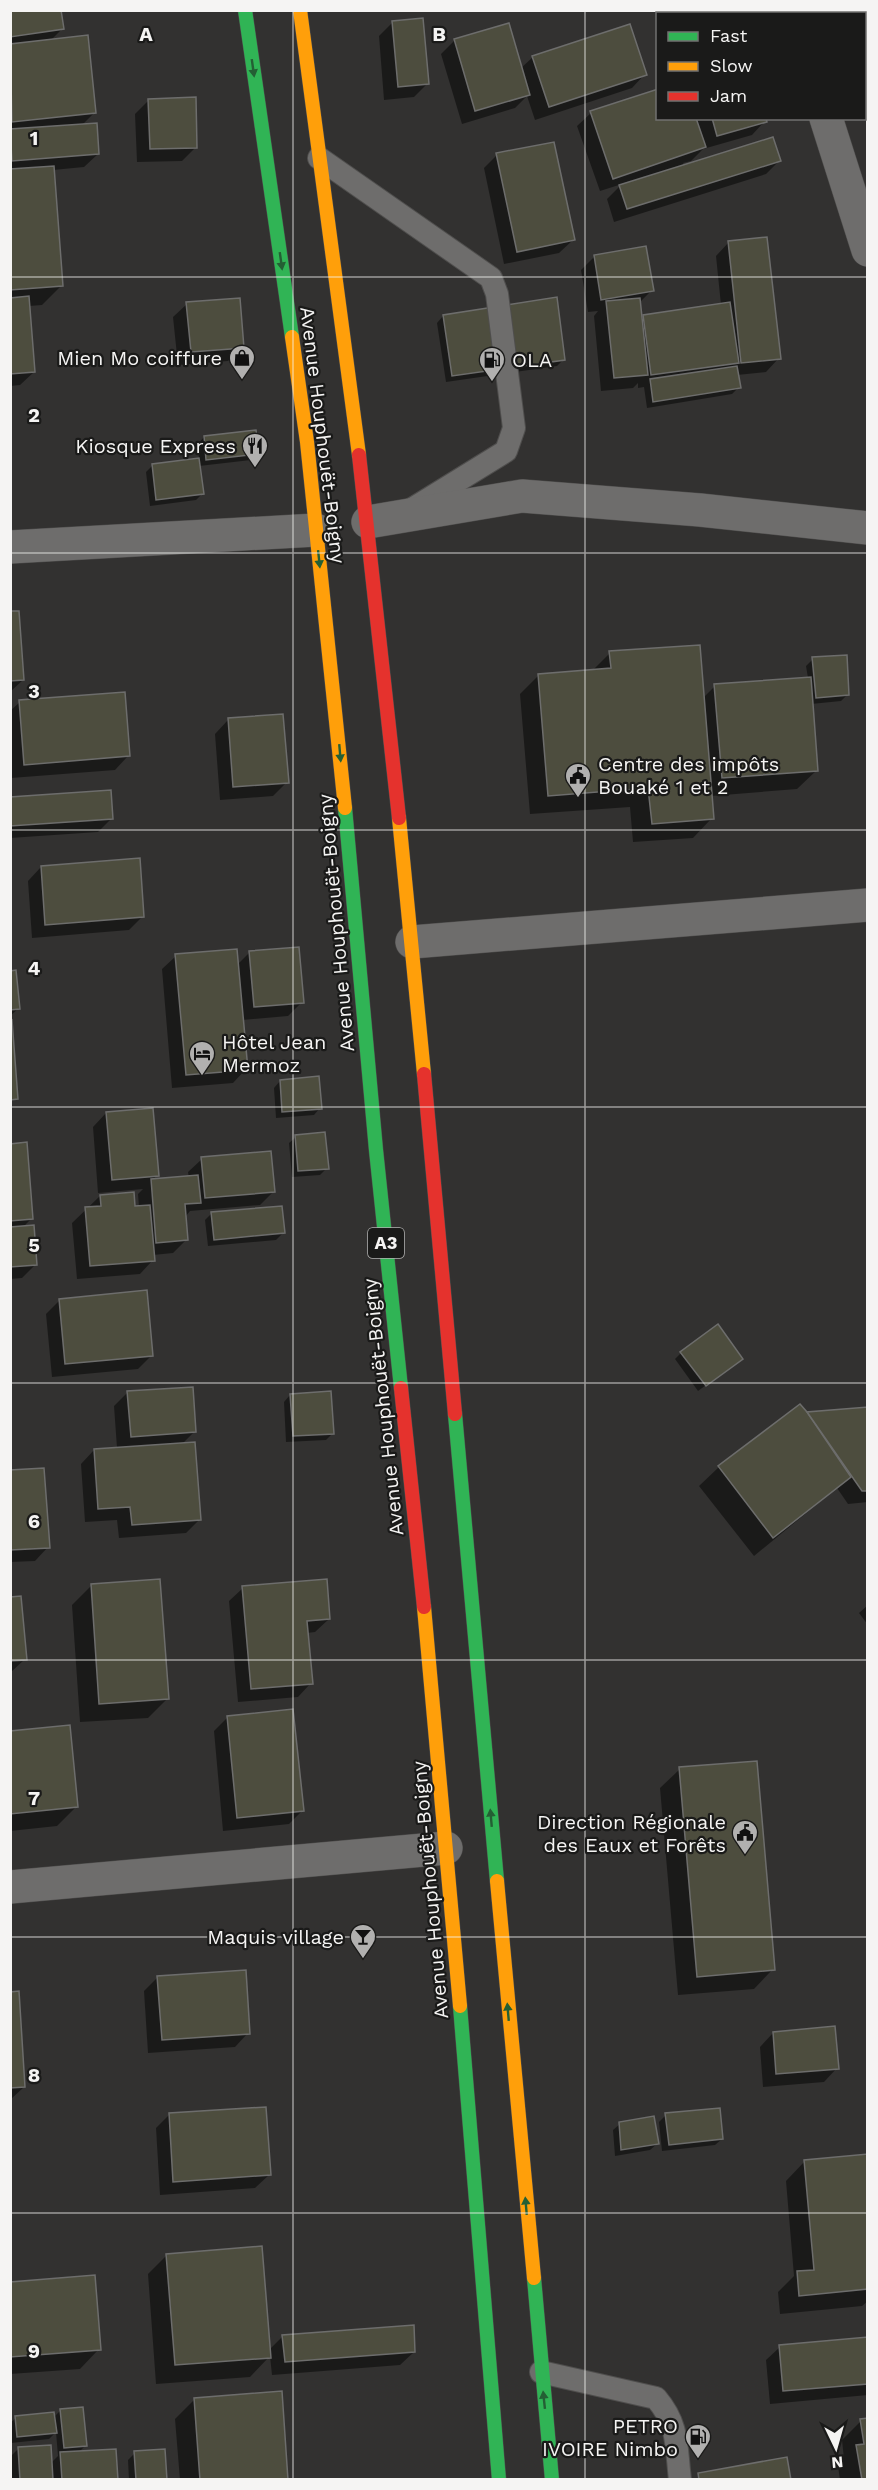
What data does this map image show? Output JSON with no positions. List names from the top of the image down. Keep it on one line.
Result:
{"streets":{"highway":["Avenue Houphouët-Boigny","A3"]},"places":{"shop":["Mien Mo coiffure"],"fuel station":["OLA","PETRO IVOIRE Nimbo"],"restaurant":["Kiosque Express"],"public building":["Centre des impôts Bouaké 1 et 2","Direction Régionale des Eaux et Forêts"],"hotel":["Hôtel Jean Mermoz"],"bar":["Maquis village"]},"legend":["Fast","Slow","Jam"],"north":"bottom","grid":{"columns":["A","B"],"rows":["1","2","3","4","5","6","7","8","9"]}}
